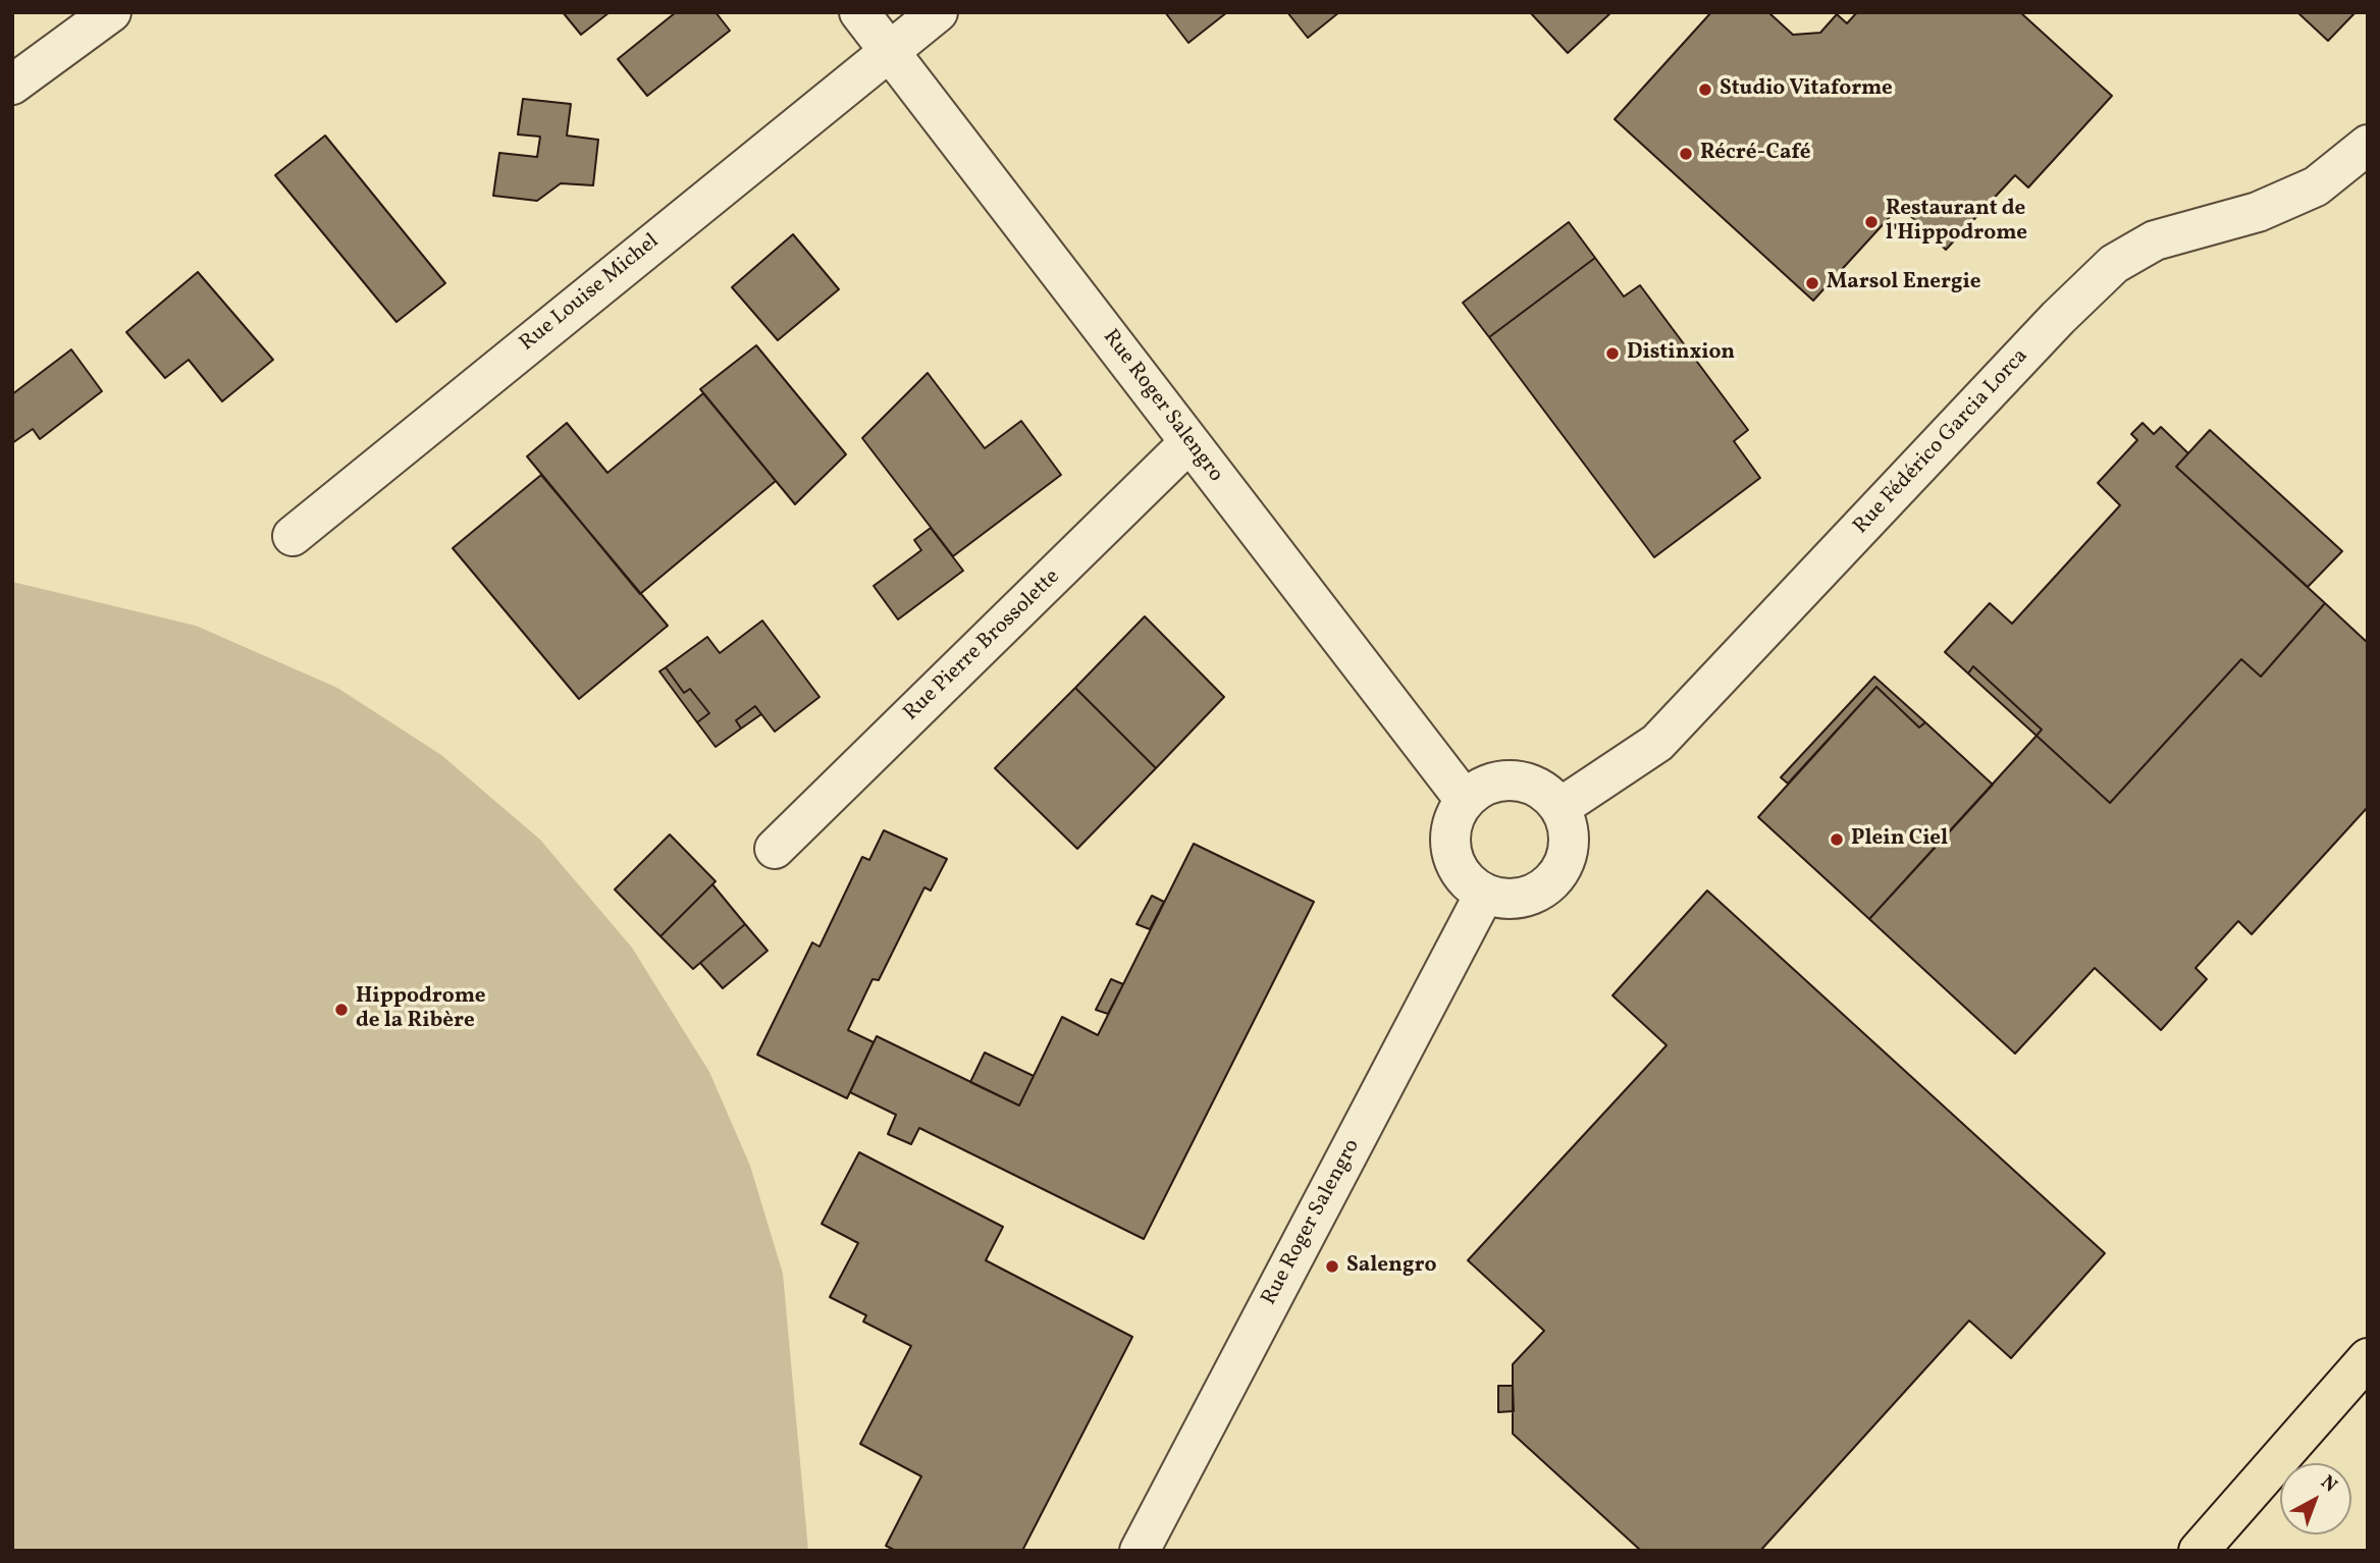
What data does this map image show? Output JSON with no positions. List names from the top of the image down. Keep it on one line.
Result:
{"streets":{"street":["Rue Louise Michel","Rue Roger Salengro","Rue Fédérico Garcia Lorca","Rue Pierre Brossolette"]},"crossings":[["Rue Louise Michel","Rue Roger Salengro"],["Rue Roger Salengro","Rue Fédérico Garcia Lorca"],["Rue Roger Salengro","Rue Pierre Brossolette"]],"places":["Studio Vitaforme","Récré-Café","Restaurant de l'Hippodrome","Marsol Energie","Distinxion","Plein Ciel","Hippodrome de la Ribère","Salengro"],"north":"top right"}
